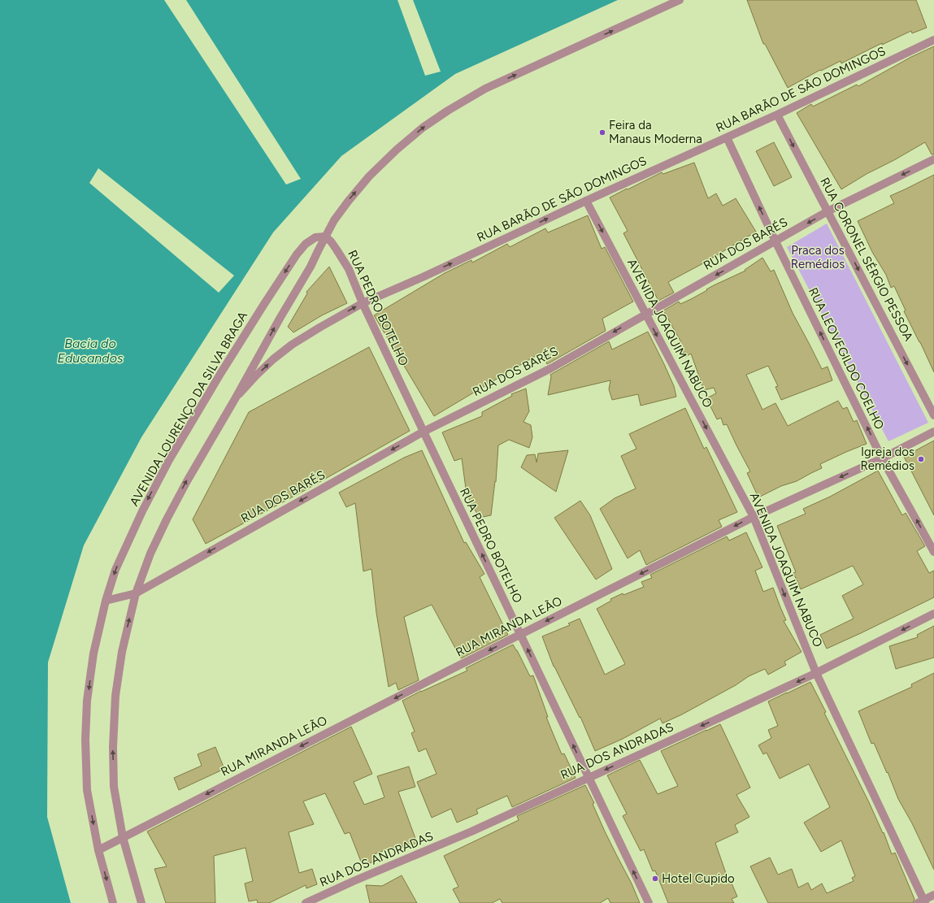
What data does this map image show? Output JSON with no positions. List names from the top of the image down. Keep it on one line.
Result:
{"streets":{"street":["RUA BARÃO DE SÃO DOMINGOS","RUA DOS BARÉS","RUA CORONEL SÉRGIO PESSOA","RUA PEDRO BOTELHO","AVENIDA JOAQUIM NABUCO","RUA LEOVEGILDO COELHO","AVENIDA LOURENÇO DA SILVA BRAGA","RUA MIRANDA LEÃO","RUA DOS ANDRADAS"]},"crossings":[["RUA BARÃO DE SÃO DOMINGOS","RUA CORONEL SÉRGIO PESSOA"],["RUA BARÃO DE SÃO DOMINGOS","RUA PEDRO BOTELHO"],["RUA BARÃO DE SÃO DOMINGOS","AVENIDA JOAQUIM NABUCO"],["RUA BARÃO DE SÃO DOMINGOS","RUA LEOVEGILDO COELHO"],["RUA DOS BARÉS","RUA CORONEL SÉRGIO PESSOA"],["RUA DOS BARÉS","RUA PEDRO BOTELHO"],["RUA DOS BARÉS","AVENIDA JOAQUIM NABUCO"],["RUA DOS BARÉS","RUA LEOVEGILDO COELHO"],["RUA DOS BARÉS","AVENIDA LOURENÇO DA SILVA BRAGA"],["RUA PEDRO BOTELHO","AVENIDA LOURENÇO DA SILVA BRAGA"],["RUA PEDRO BOTELHO","RUA MIRANDA LEÃO"],["RUA PEDRO BOTELHO","RUA DOS ANDRADAS"],["AVENIDA JOAQUIM NABUCO","RUA MIRANDA LEÃO"],["AVENIDA JOAQUIM NABUCO","RUA DOS ANDRADAS"],["RUA LEOVEGILDO COELHO","RUA MIRANDA LEÃO"],["AVENIDA LOURENÇO DA SILVA BRAGA","RUA MIRANDA LEÃO"]],"one_way":["RUA BARÃO DE SÃO DOMINGOS","RUA DOS BARÉS","RUA CORONEL SÉRGIO PESSOA","RUA PEDRO BOTELHO","AVENIDA JOAQUIM NABUCO","RUA LEOVEGILDO COELHO","RUA MIRANDA LEÃO","RUA DOS ANDRADAS"],"water":["Bacia do Educandos"],"parks":["Praca dos Remédios"],"places":["Feira da Manaus Moderna","Igreja dos Remédios","Hotel Cupido"]}
